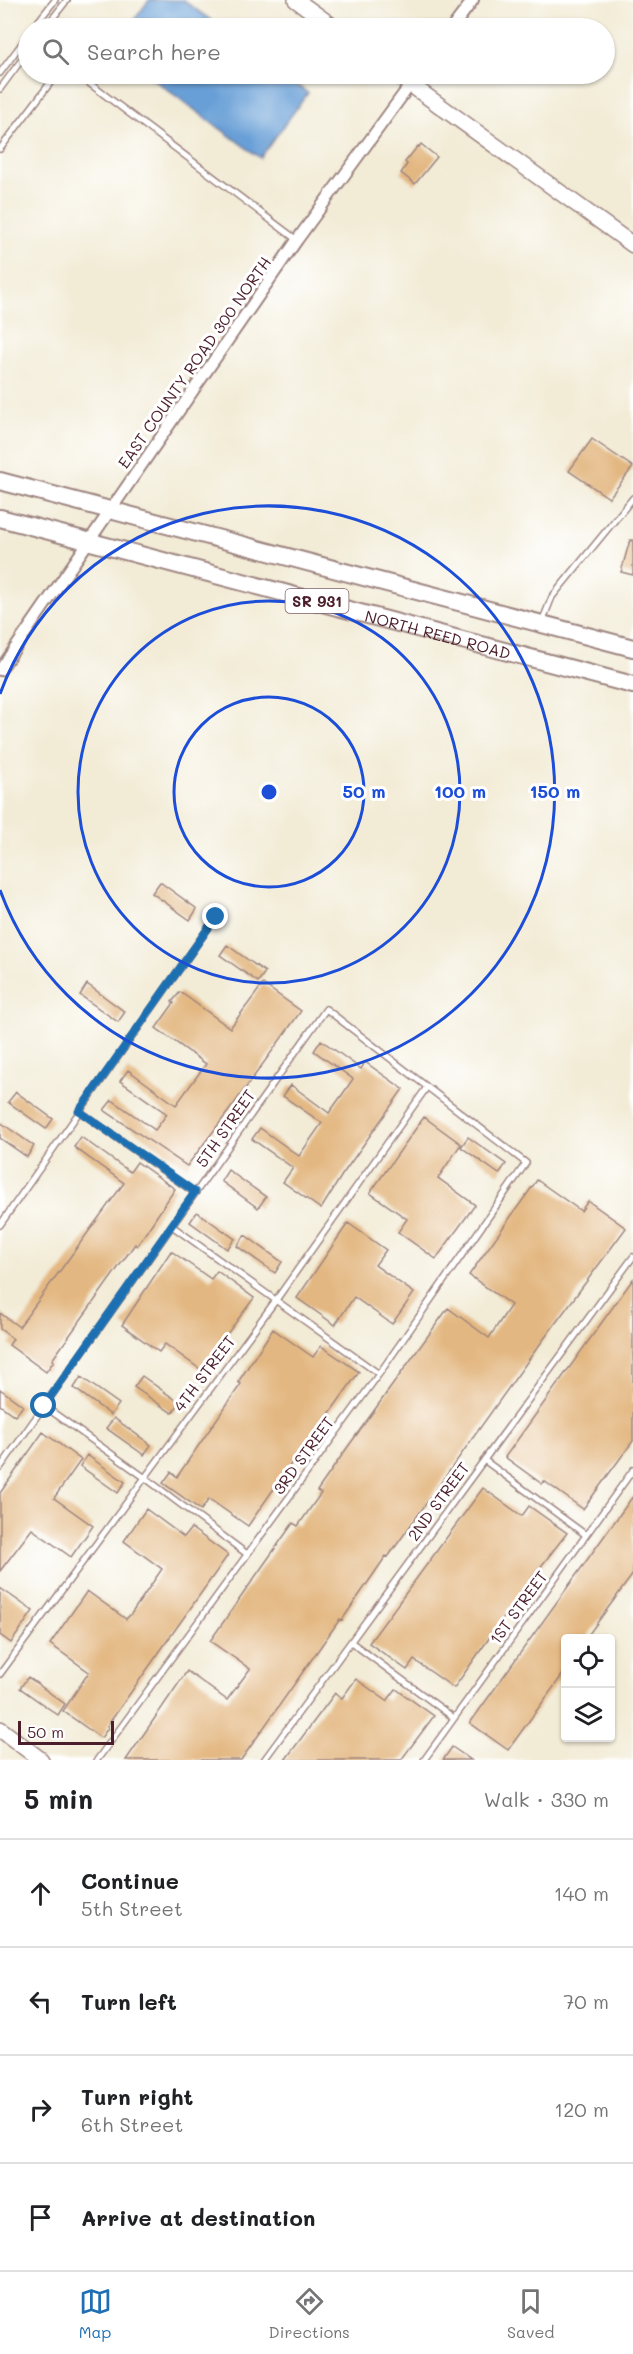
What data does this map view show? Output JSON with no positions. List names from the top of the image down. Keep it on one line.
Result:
{"streets":{"main road":["SR 931","NORTH REED ROAD"],"street":["EAST COUNTY ROAD 300 NORTH"],"lane":["5TH STREET","4TH STREET","3RD STREET","2ND STREET","1ST STREET"]},"crossings":[["EAST COUNTY ROAD 300 NORTH","SR 931"],["EAST COUNTY ROAD 300 NORTH","NORTH REED ROAD"],["5TH STREET","4TH STREET"],["5TH STREET","3RD STREET"],["4TH STREET","3RD STREET"]],"scale_bar":"50 m","page":{"search":"Search here","scale":"50 m","heading":["5 min","Walk · 330 m"],"list":[["Continue","5th Street","140 m"],["Turn left","70 m"],["Turn right","6th Street","120 m"],"Arrive at destination"],"nav":["Map","Directions","Saved"]},"rings":["50 m","100 m","150 m"]}
